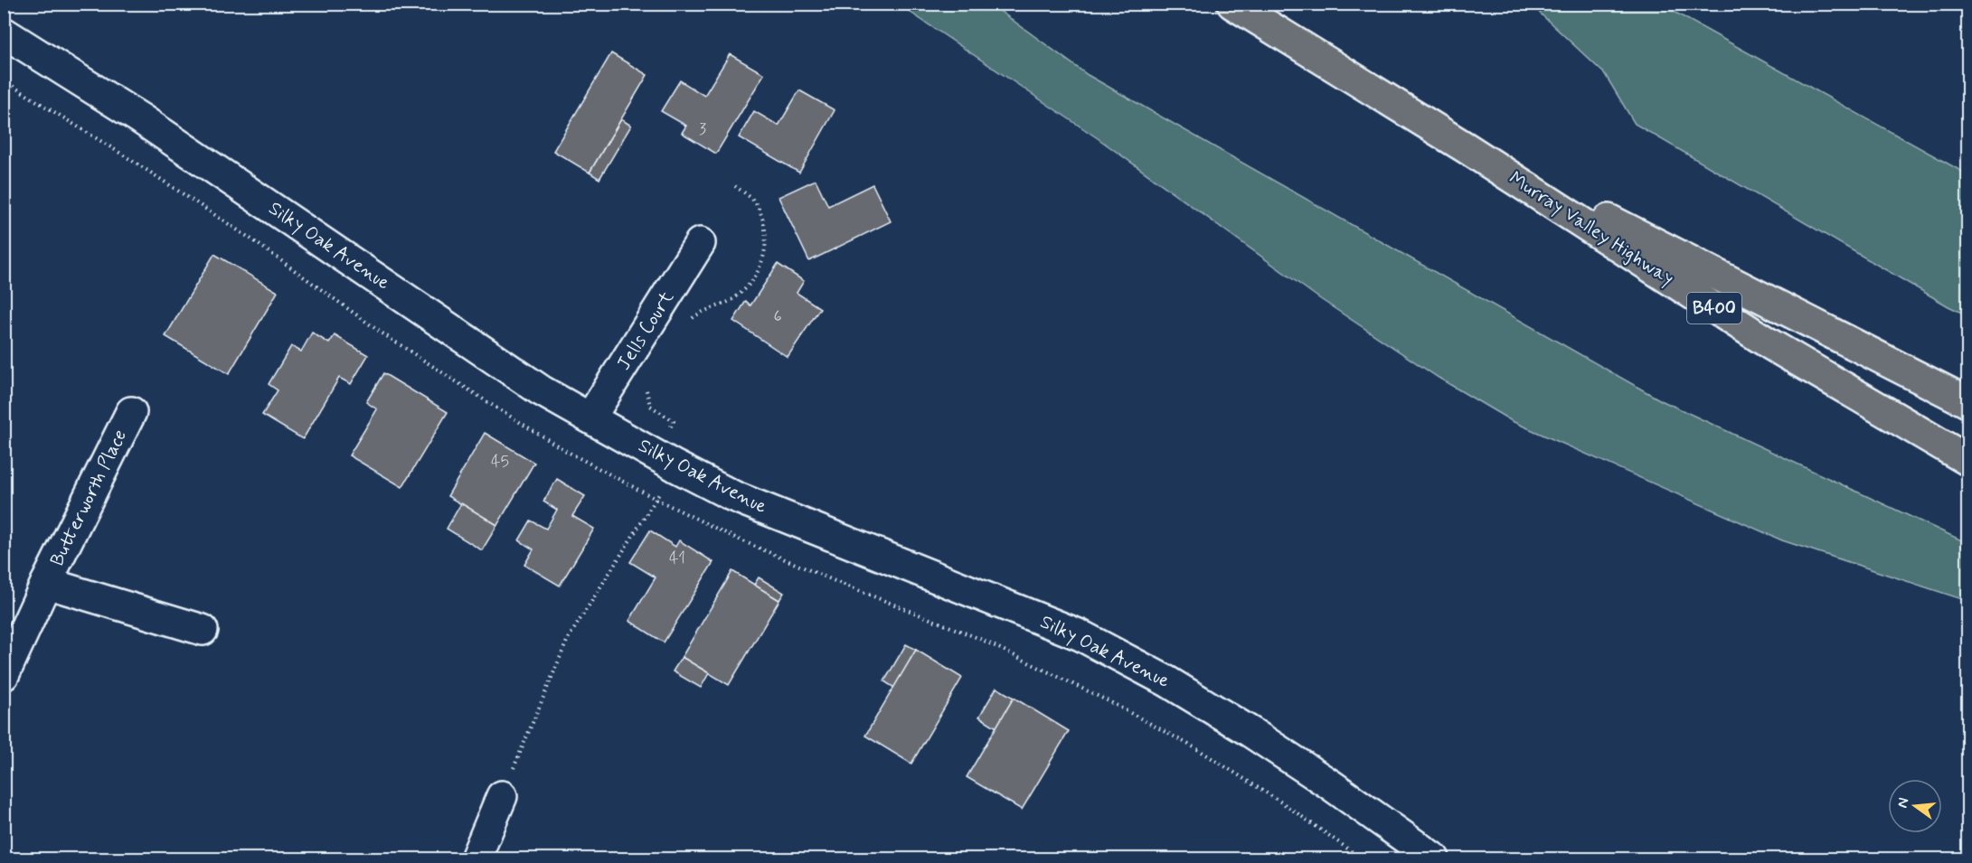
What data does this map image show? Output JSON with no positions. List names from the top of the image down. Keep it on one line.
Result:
{"streets":{"main road":["Murray Valley Highway","B400"],"street":["Silky Oak Avenue","Jells Court","Butterworth Place"]},"crossings":[["Silky Oak Avenue","Jells Court"]],"house_numbers":["3","6","45","41"],"north":"left"}
